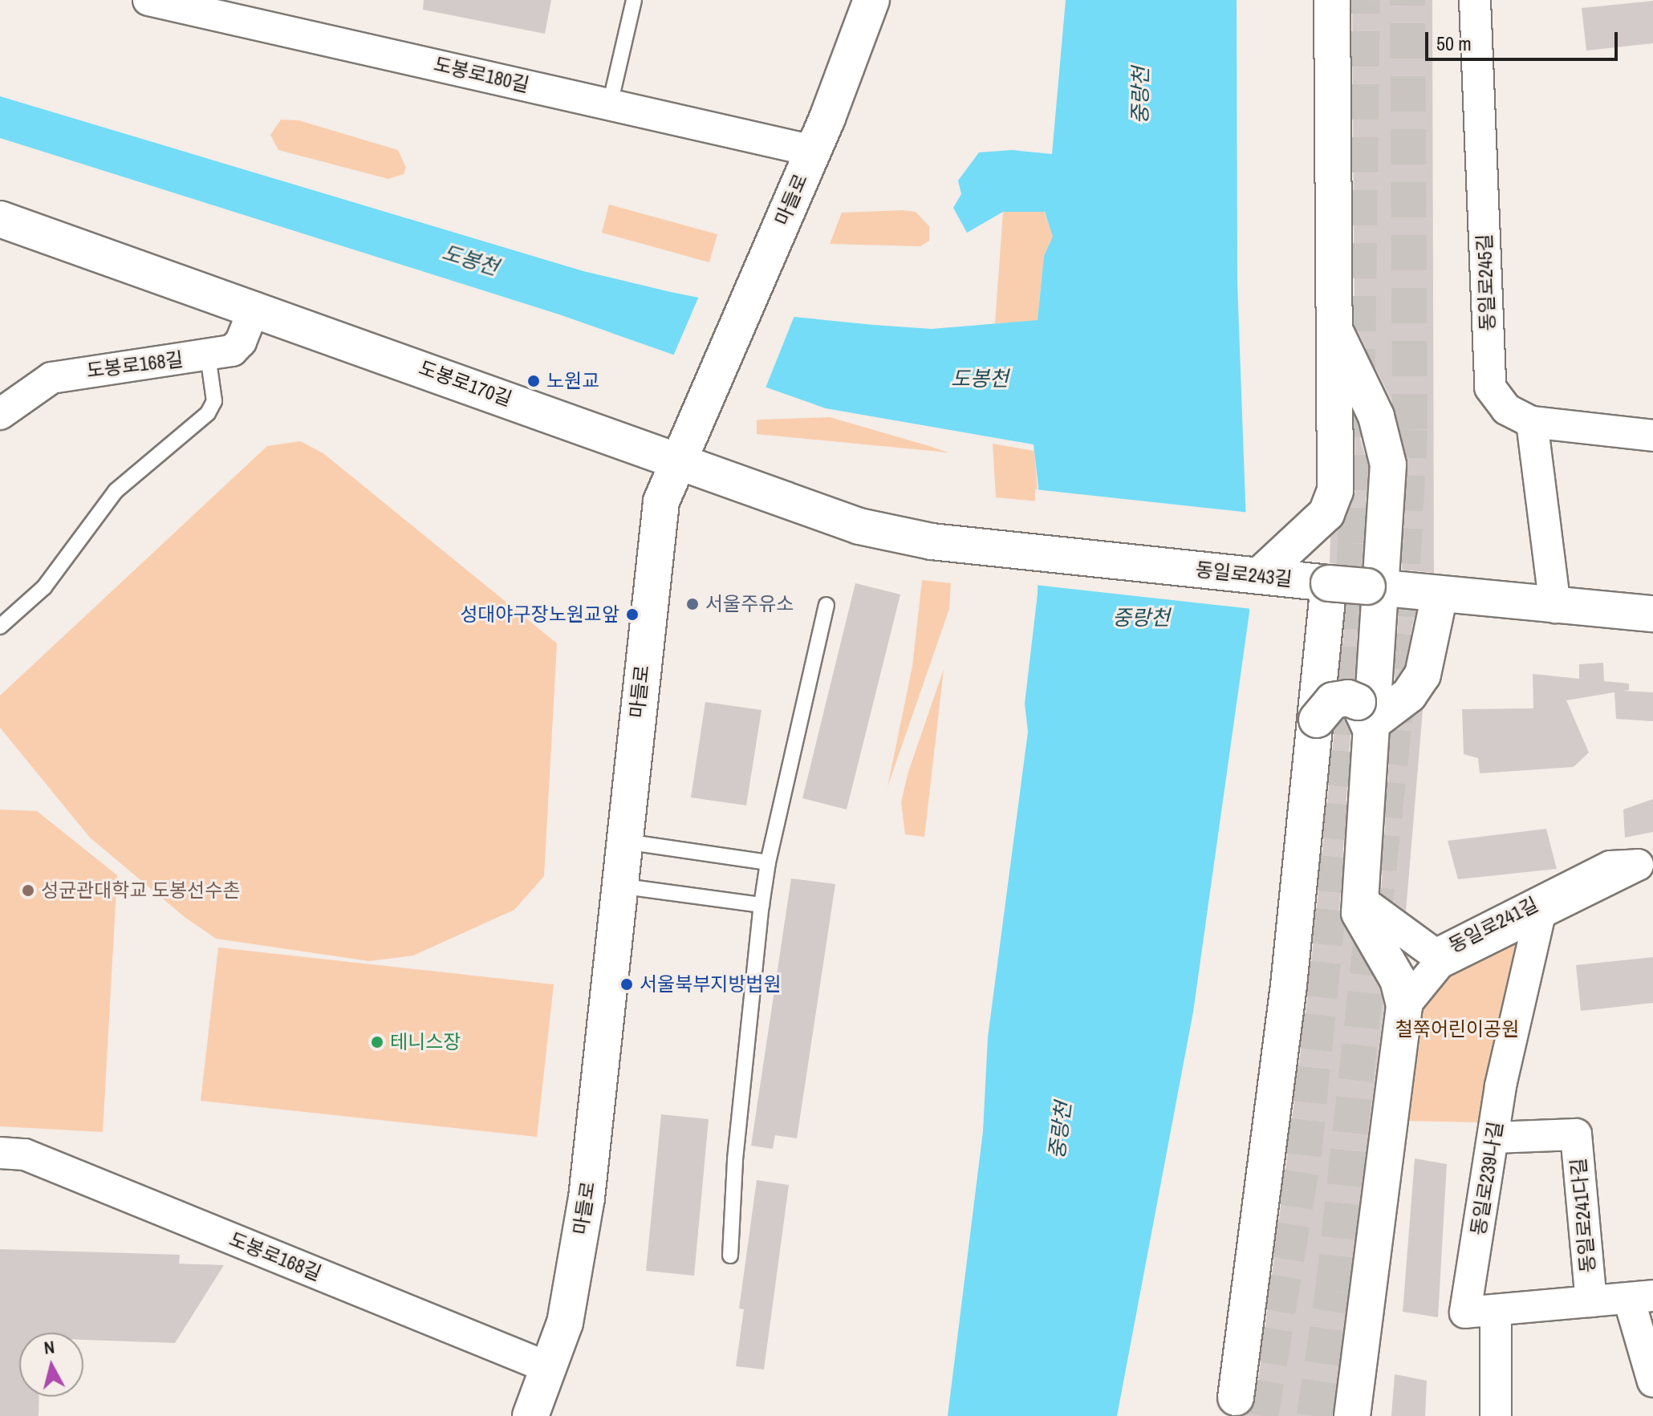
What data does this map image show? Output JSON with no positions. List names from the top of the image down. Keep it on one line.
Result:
{"streets":{"main road":["마들로","도봉로170길","동일로243길"],"street":["도봉로180길","동일로245길","도봉로168길","동일로241길","동일로239나길","동일로241다길"]},"crossings":[["도봉로180길","마들로"],["마들로","도봉로168길"],["마들로","도봉로170길"],["도봉로168길","도봉로170길"],["도봉로170길","동일로243길"],["동일로241길","동일로239나길"],["동일로239나길","동일로241다길"]],"water":["중랑천","도봉천"],"parks":["철쭉어린이공원"],"places":["노원교","서울주유소","성대야구장노원교앞","성균관대학교 도봉선수촌","서울북부지방법원","테니스장"],"scale_bar":"50 m","north":"top"}
